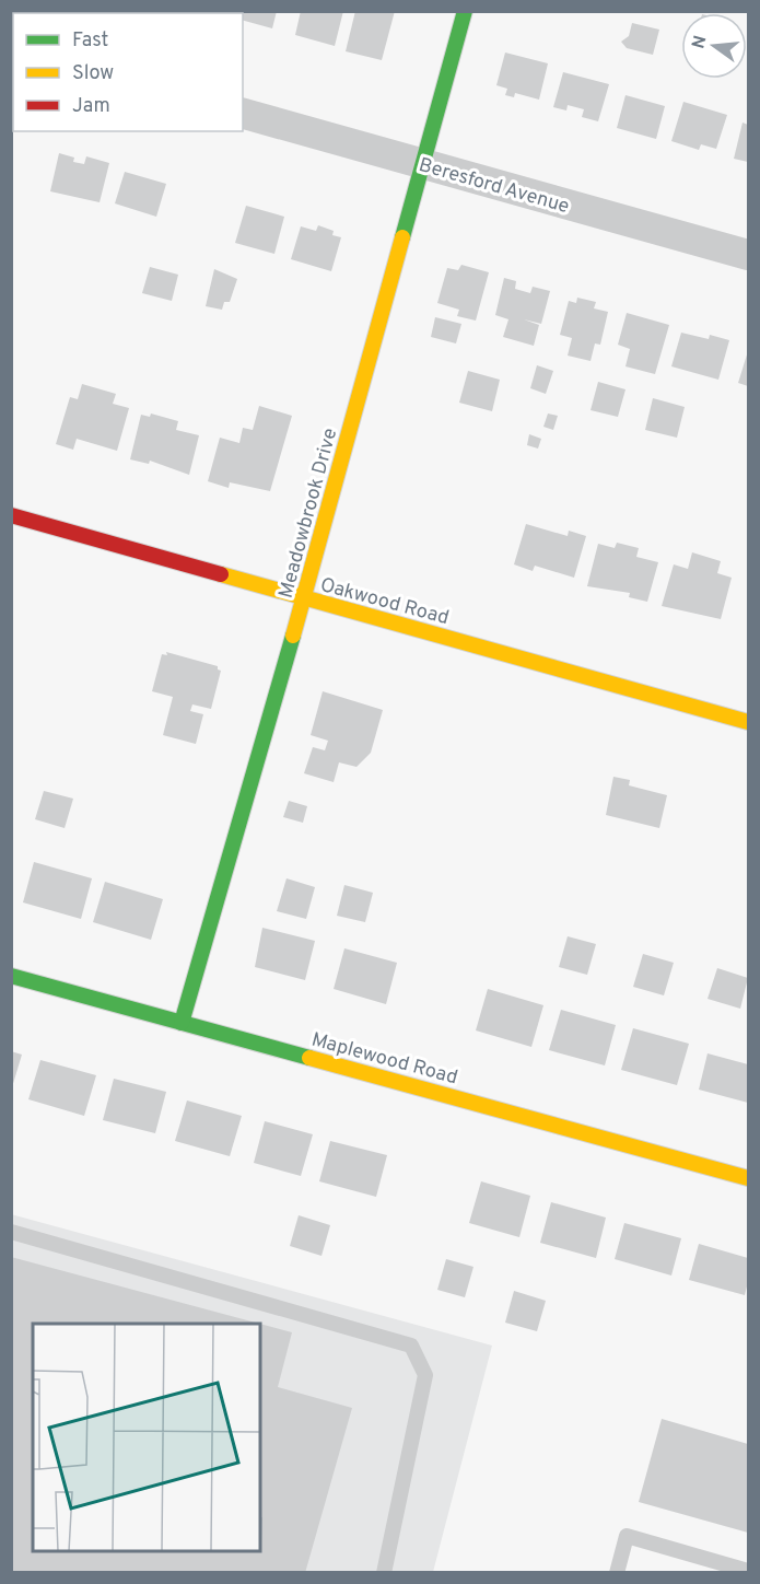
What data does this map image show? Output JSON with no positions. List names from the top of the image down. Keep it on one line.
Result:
{"streets":{"street":["Beresford Avenue","Meadowbrook Drive","Oakwood Road","Maplewood Road"]},"crossings":[["Beresford Avenue","Meadowbrook Drive"],["Meadowbrook Drive","Oakwood Road"],["Meadowbrook Drive","Maplewood Road"]],"legend":["Fast","Slow","Jam"],"north":"left"}
